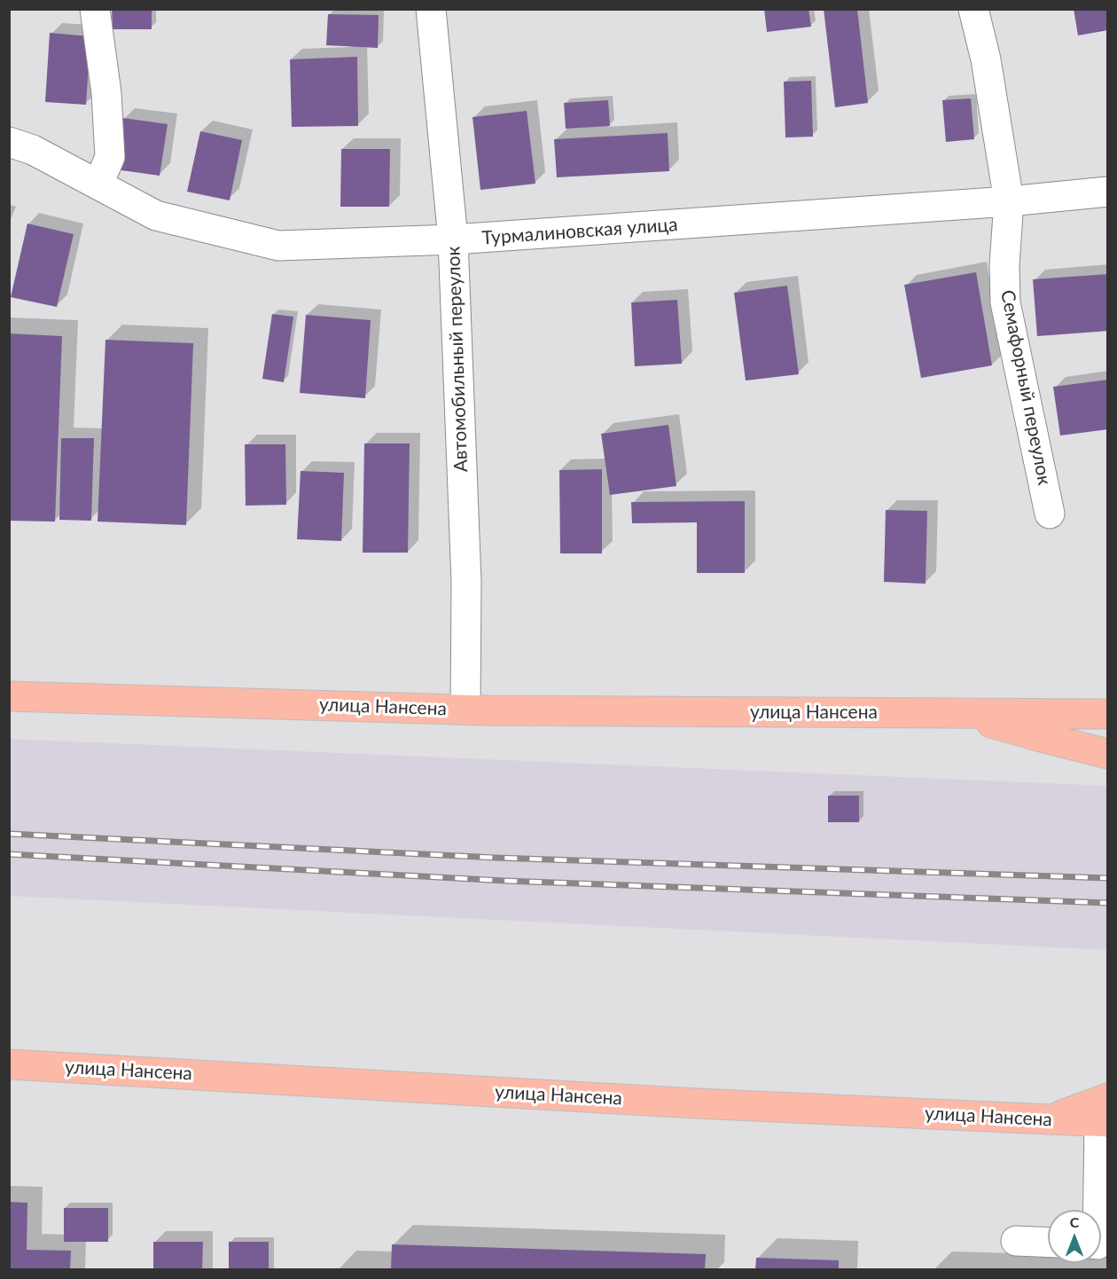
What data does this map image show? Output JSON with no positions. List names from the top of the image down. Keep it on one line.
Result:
{"streets":{"main road":["улица Нансена"],"street":["Турмалиновская улица","Автомобильный переулок","Семафорный переулок"]},"crossings":[["Турмалиновская улица","Автомобильный переулок"],["Турмалиновская улица","Семафорный переулок"],["Автомобильный переулок","улица Нансена"]],"north":"top"}
